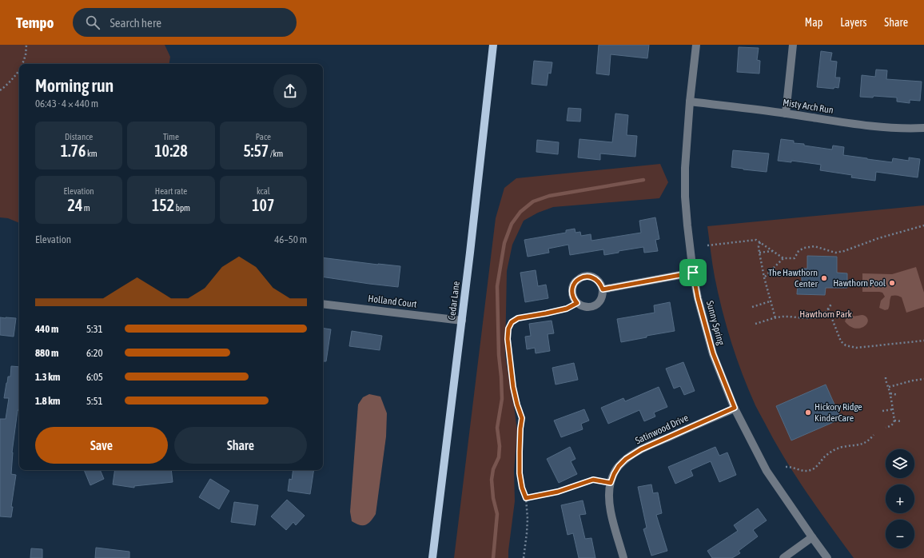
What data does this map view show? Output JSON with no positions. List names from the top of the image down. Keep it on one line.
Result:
{"streets":{"main road":["Cedar Lane"],"street":["Misty Arch Run","Holland Court","Sunny Spring","Satinwood Drive"]},"crossings":[["Misty Arch Run","Sunny Spring"],["Cedar Lane","Holland Court"],["Sunny Spring","Satinwood Drive"]],"parks":["Hawthorn Park"],"places":["The Hawthorn Center","Hawthorn Pool","Hickory Ridge KinderCare"],"page":{"header":"Tempo","search":"Search here","nav":["Map","Layers","Share"],"heading":["Morning run","06:43 · 4 × 440 m"],"stats":[["Distance","1.76 km"],["Time","10:28"],["Pace","5:57 /km"],["Elevation","24 m"],["Heart rate","152 bpm"],["kcal","107"]],"chart":["Elevation","46–50 m"],"list":[{"name":"440 m","note":"5:31"},{"name":"880 m","note":"6:20"},{"name":"1.3 km","note":"6:05"},{"name":"1.8 km","note":"5:51"}],"buttons":["Save","Share"],"map_buttons":["+","−"]}}
